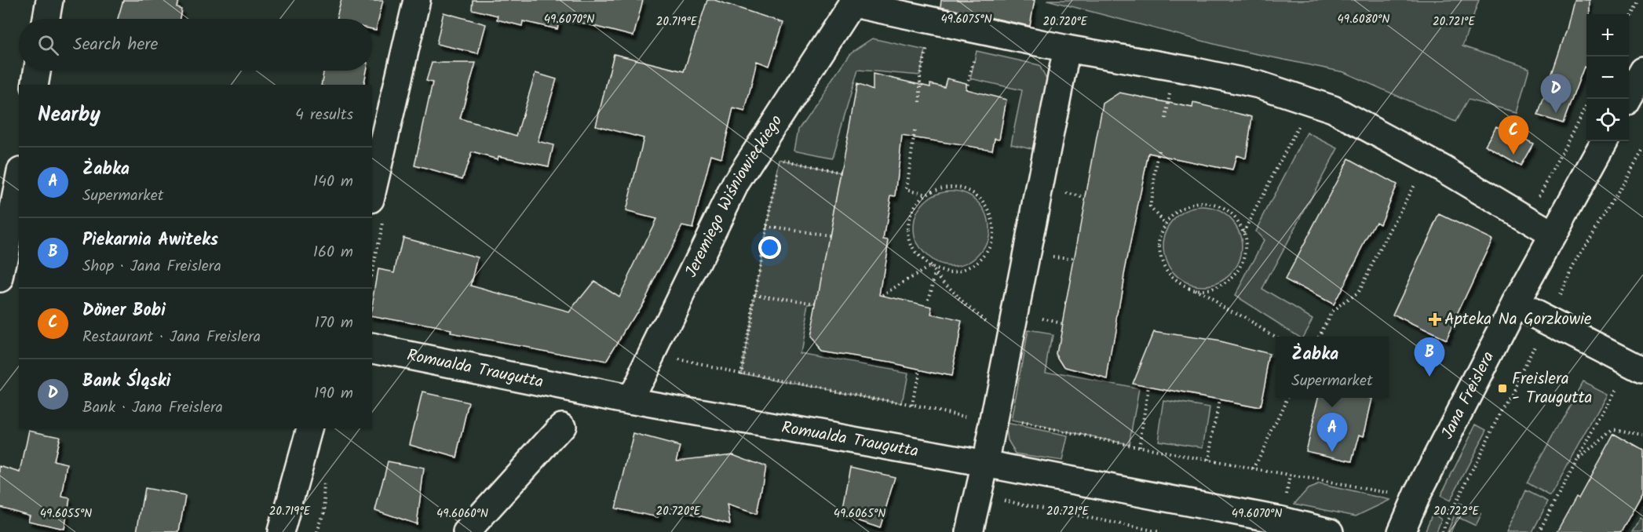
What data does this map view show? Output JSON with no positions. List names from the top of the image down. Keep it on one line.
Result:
{"streets":{"street":["Jeremiego Wiśniowieckiego","Romualda Traugutta","Jana Freislera"]},"crossings":[["Jeremiego Wiśniowieckiego","Romualda Traugutta"]],"places":{"health":["Apteka Na Gorzkowie"],"transit":["Freislera - Traugutta"]},"page":{"map_buttons":["+","−"],"search":"Search here","pins":["D","C","B","A"],"heading":["Nearby","4 results"],"list":[{"mark":"A","name":"Żabka","note":"Supermarket","value":"140 m"},{"mark":"B","name":"Piekarnia Awiteks","note":"Shop · Jana Freislera","value":"160 m"},{"mark":"C","name":"Döner Bobi","note":"Restaurant · Jana Freislera","value":"170 m"},{"mark":"D","name":"Bank Śląski","note":"Bank · Jana Freislera","value":"190 m"}],"popup":["Żabka","Supermarket"]},"coordinates":["49.6070°N","49.6075°N","49.6080°N","20.719°E","20.720°E","20.721°E","20.722°E","49.6055°N","49.6060°N","49.6065°N"]}
